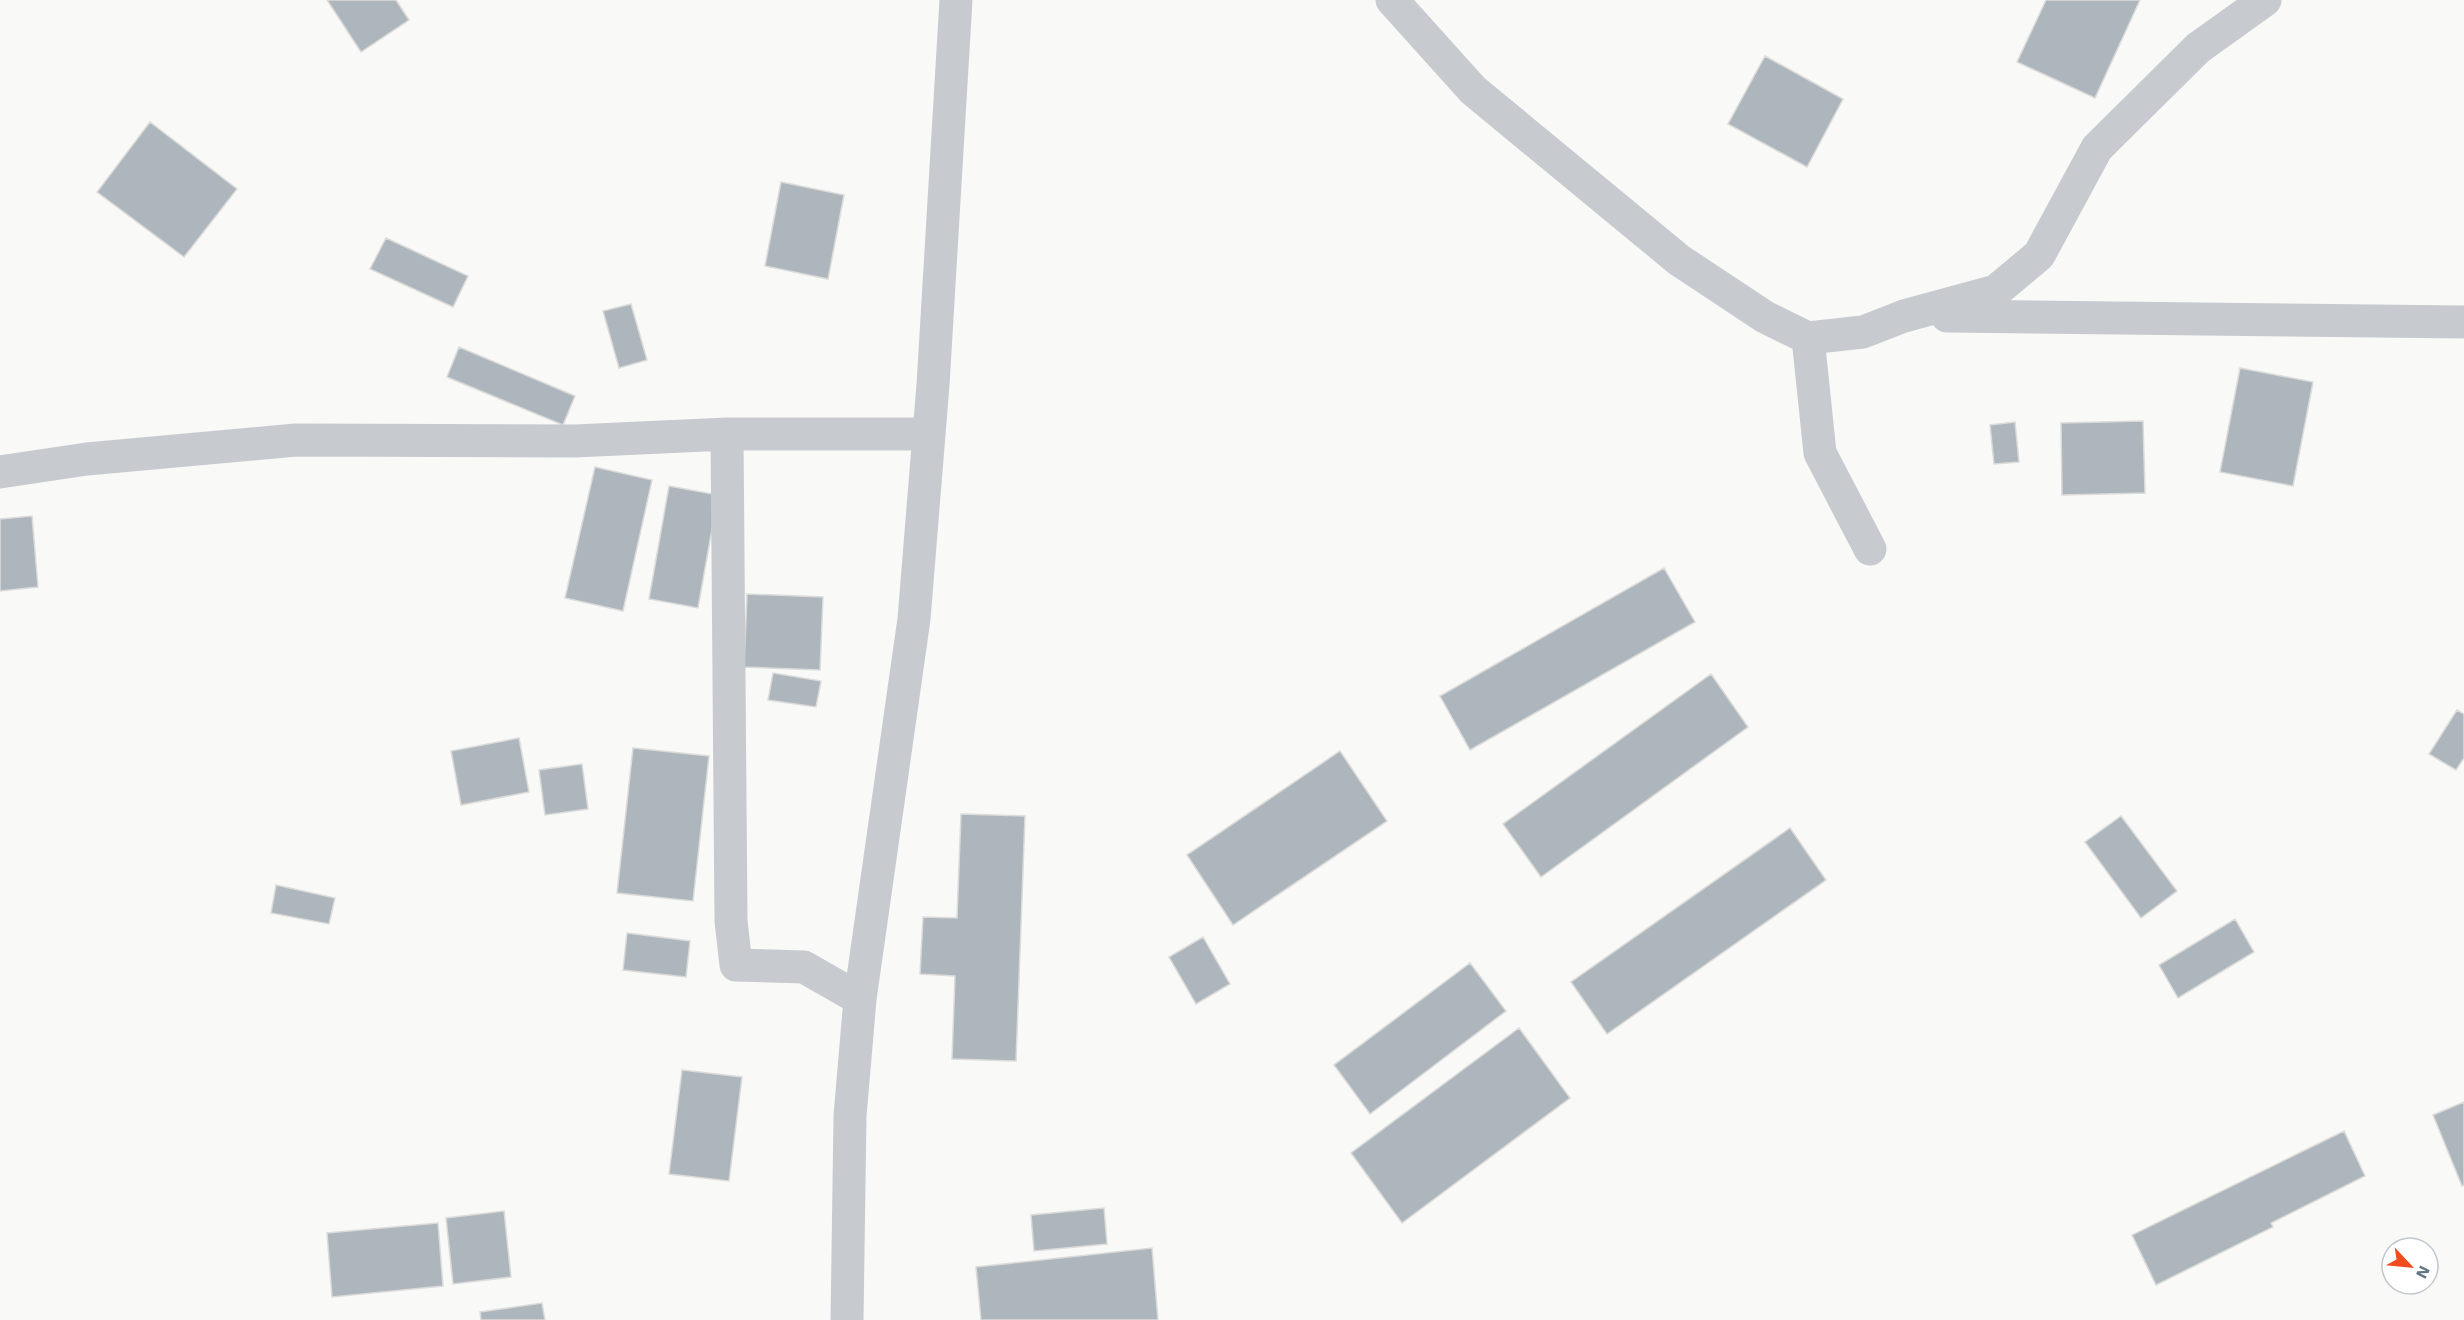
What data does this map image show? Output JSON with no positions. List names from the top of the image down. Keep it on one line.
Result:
{"north":"bottom right"}
